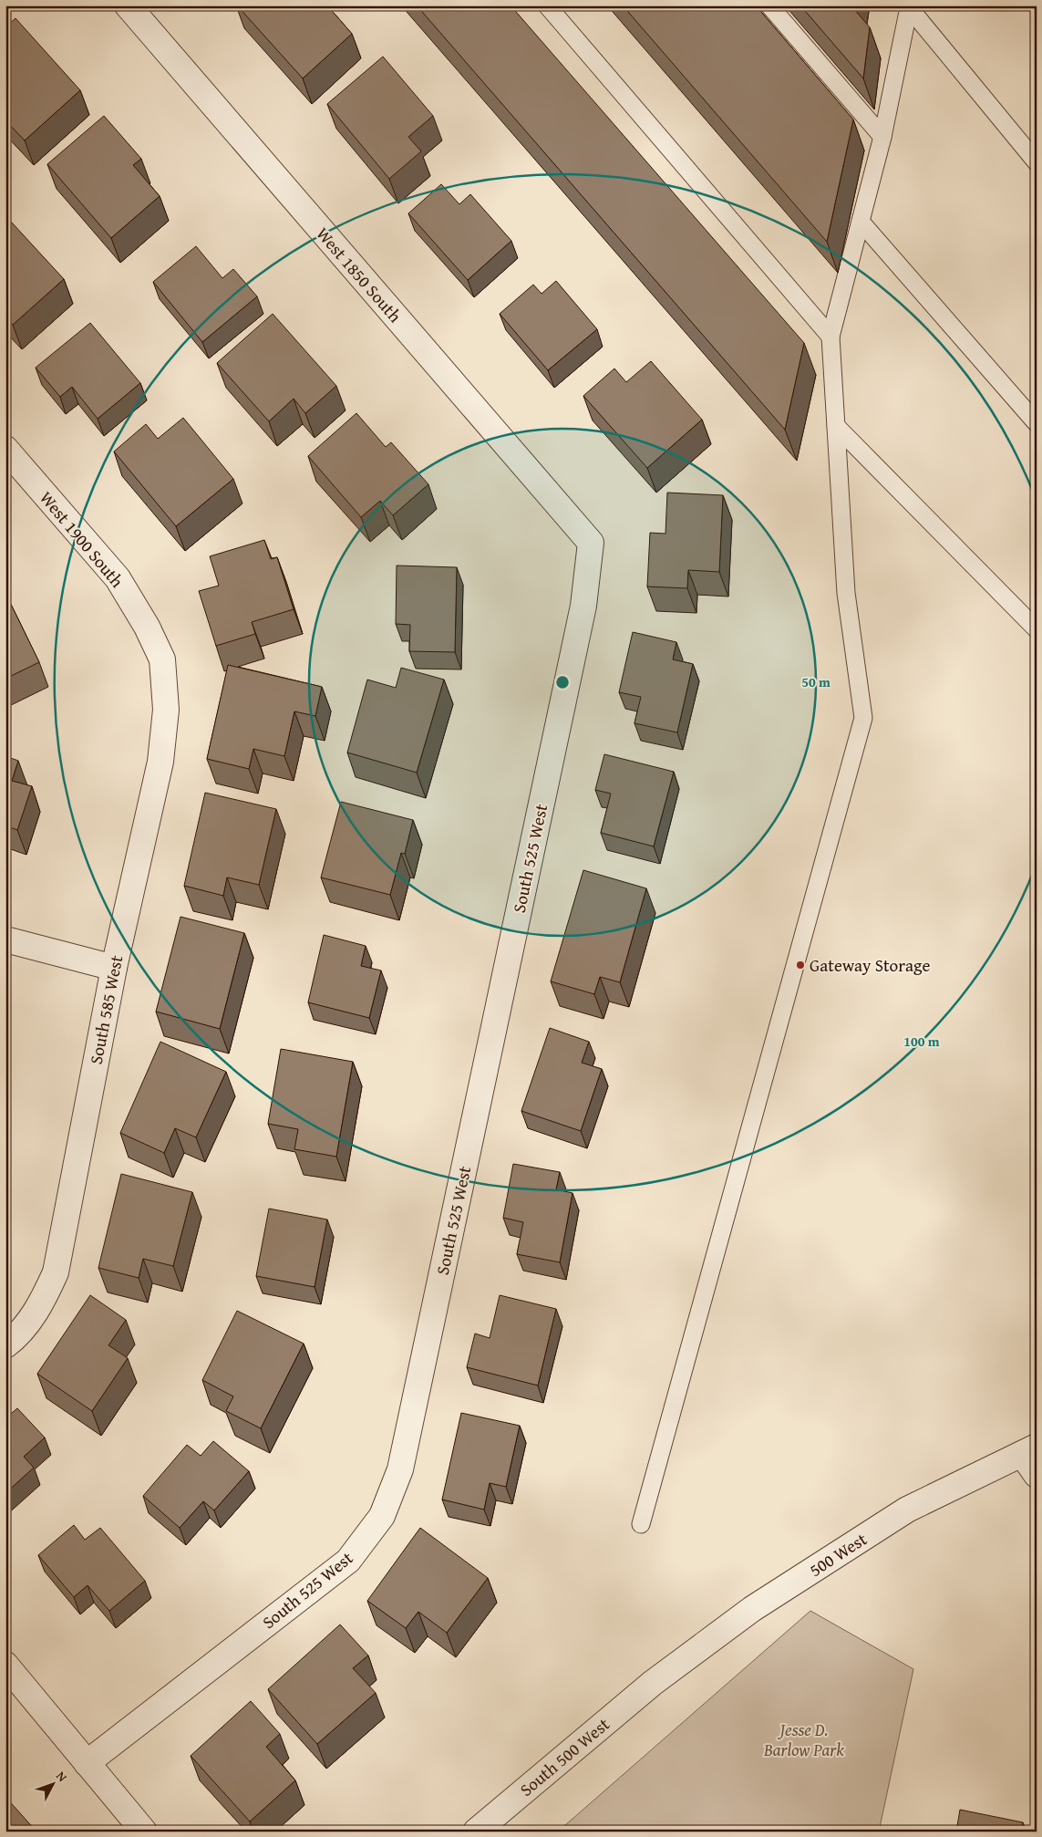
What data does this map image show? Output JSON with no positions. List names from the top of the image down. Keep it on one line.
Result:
{"streets":{"street":["West 1850 South","West 1900 South","South 525 West","South 585 West","500 West","South 500 West"]},"crossings":[["West 1850 South","South 525 West"],["West 1900 South","South 585 West"],["500 West","South 500 West"]],"parks":["Jesse D. Barlow Park"],"places":["Gateway Storage"],"north":"top right","rings":["50 m","100 m"]}
